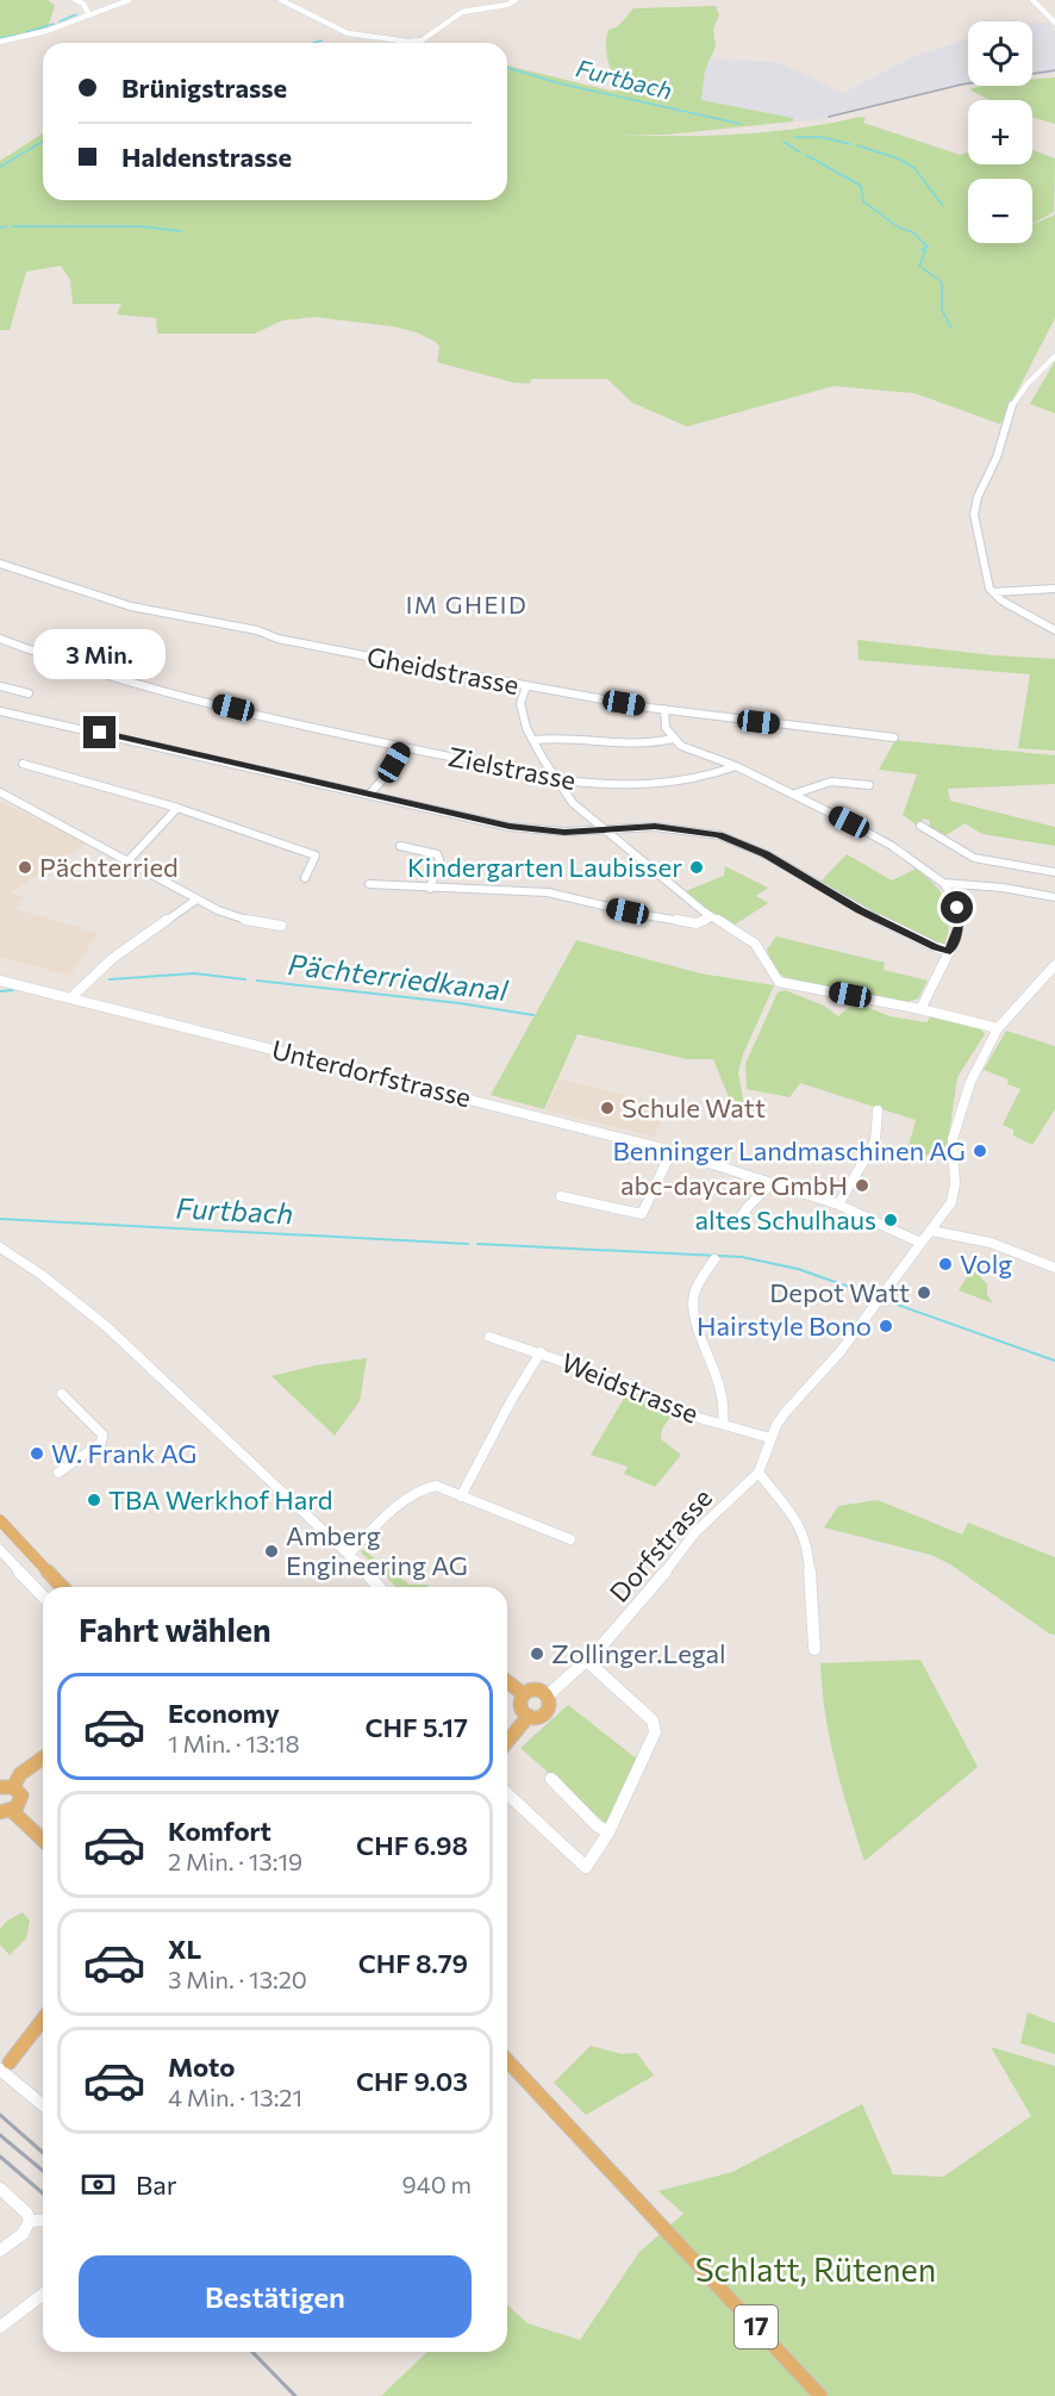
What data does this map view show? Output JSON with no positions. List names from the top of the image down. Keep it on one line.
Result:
{"streets":{"main road":["17"],"street":["Gheidstrasse","Zielstrasse","Unterdorfstrasse","Weidstrasse","Dorfstrasse"]},"crossings":[["Unterdorfstrasse","Dorfstrasse"],["Weidstrasse","Dorfstrasse"]],"districts":["IM GHEID"],"water":["Furtbach","Pächterriedkanal"],"parks":["Schlatt, Rütenen"],"places":["Pächterried","Kindergarten Laubisser","Schule Watt","Benninger Landmaschinen AG","abc-daycare GmbH","altes Schulhaus","Volg","Depot Watt","Hairstyle Bono","W. Frank AG","TBA Werkhof Hard","Amberg Engineering AG","Zollinger.Legal"],"page":{"map_buttons":["+","−"],"banner":["Brünigstrasse","Haldenstrasse"],"bubble":"3 Min.","heading":"Fahrt wählen","list":[{"name":"Economy","note":"1 Min. · 13:18","value":"CHF 5.17"},{"name":"Komfort","note":"2 Min. · 13:19","value":"CHF 6.98"},{"name":"XL","note":"3 Min. · 13:20","value":"CHF 8.79"},{"name":"Moto","note":"4 Min. · 13:21","value":"CHF 9.03"}],"pay":["Bar","940 m"],"buttons":"Bestätigen"}}
